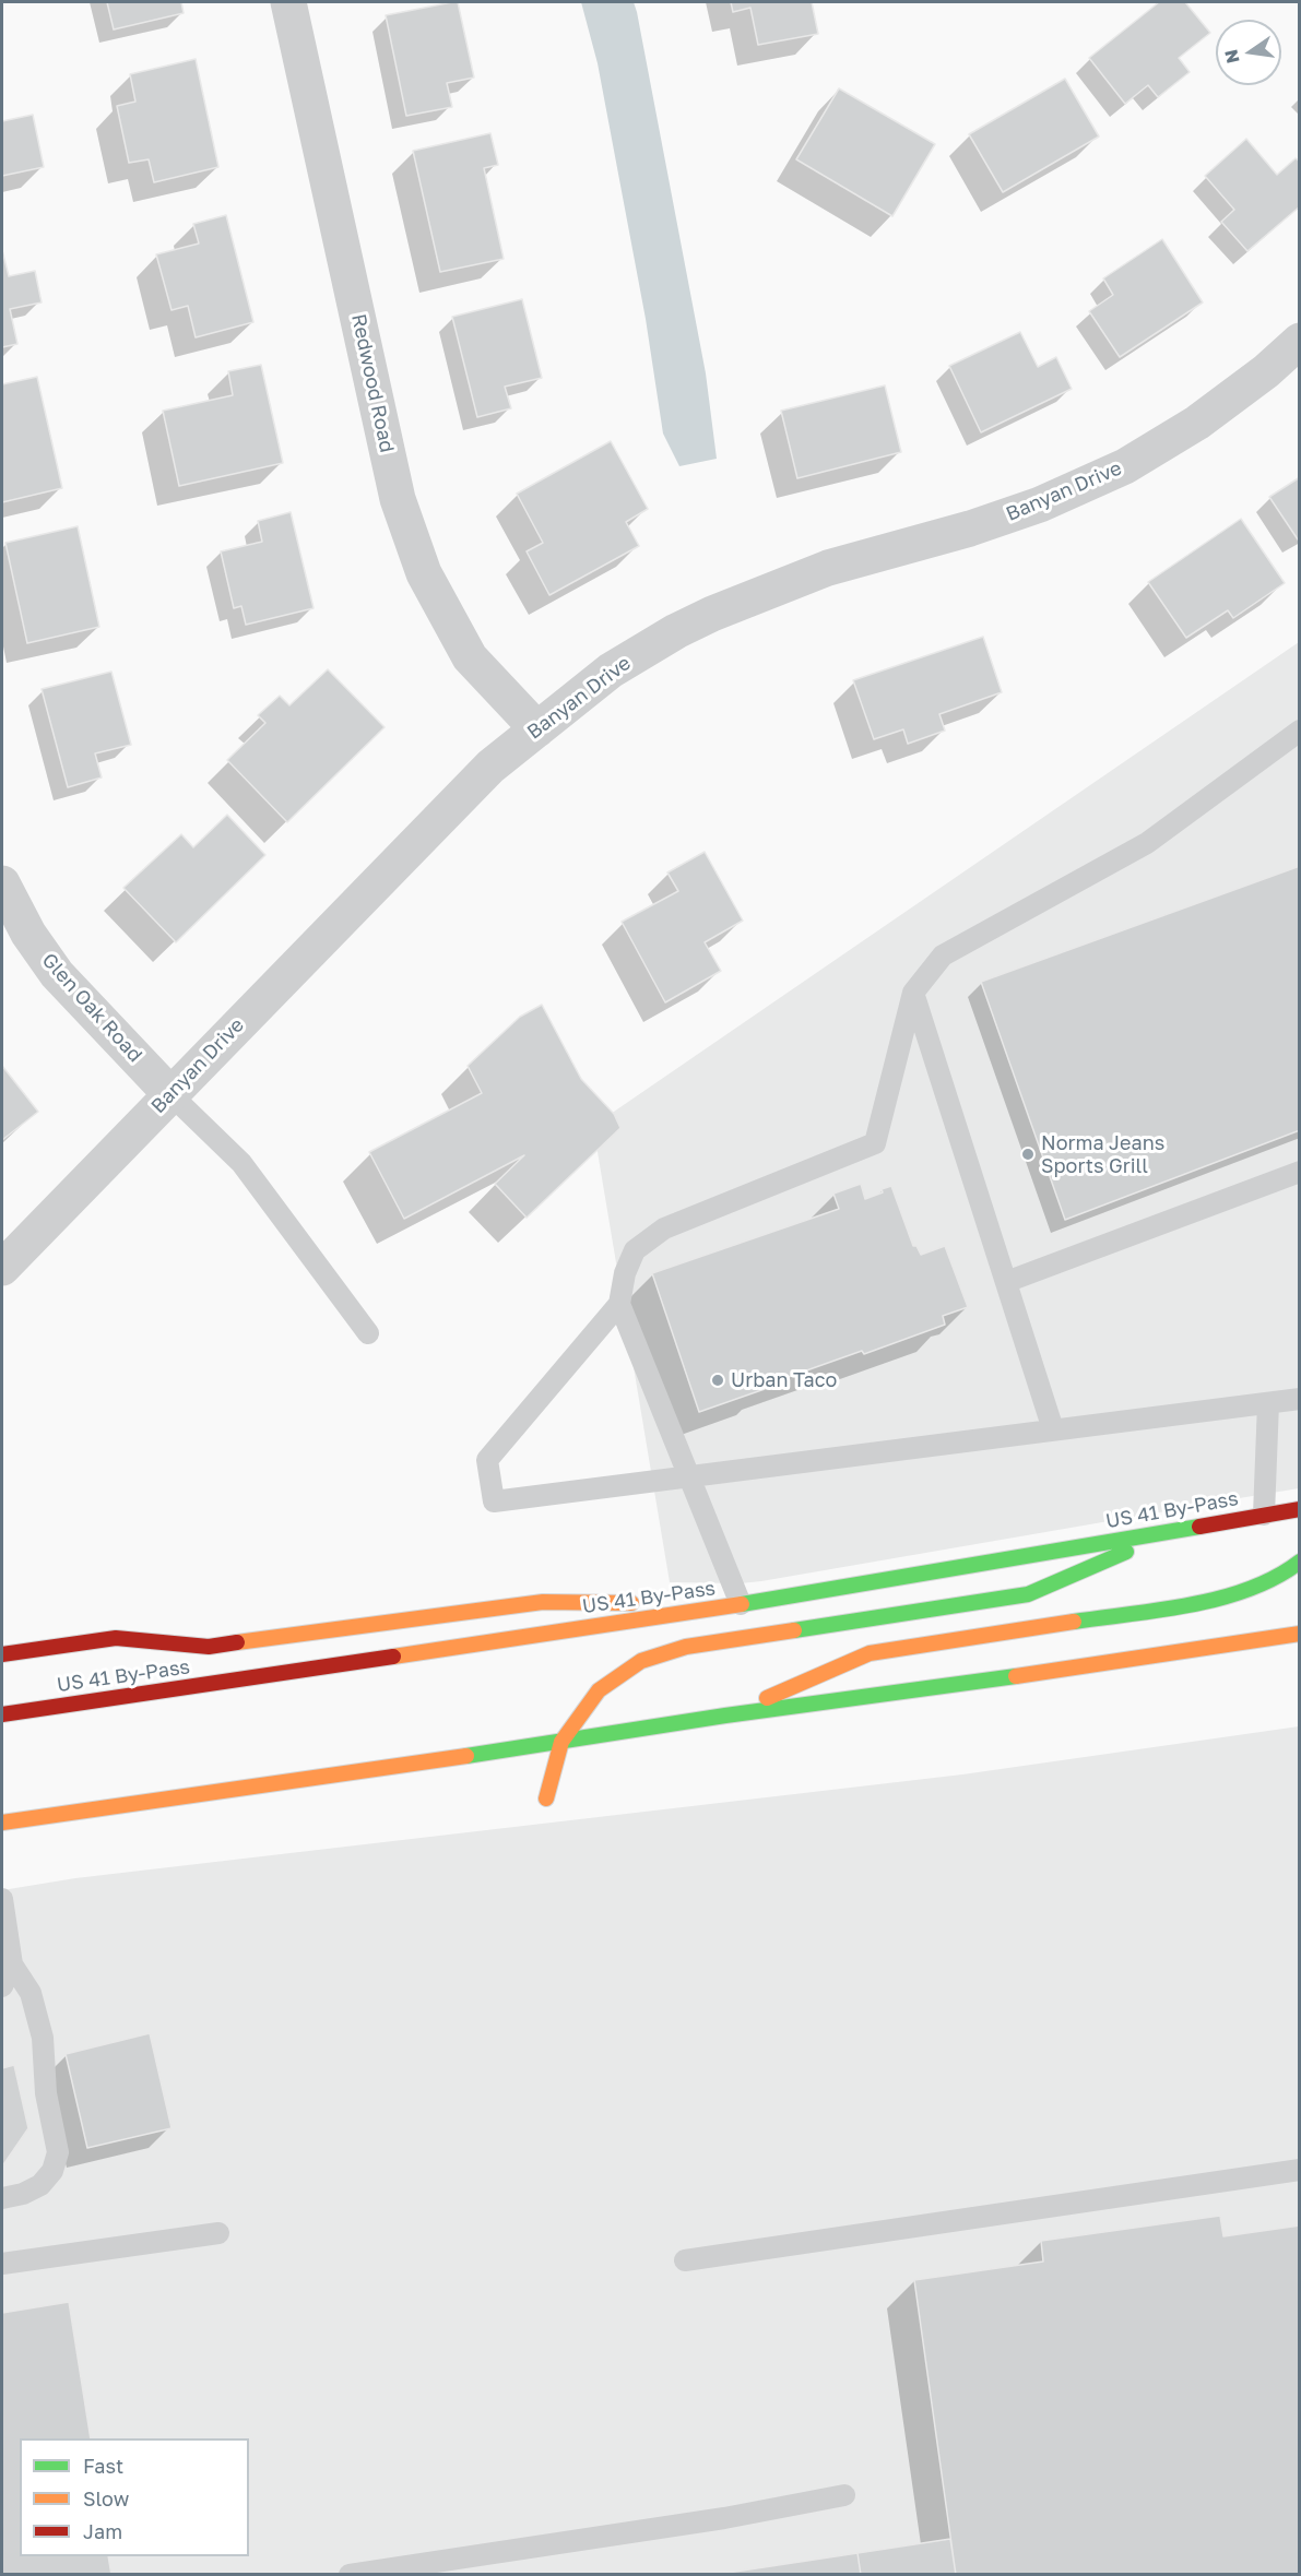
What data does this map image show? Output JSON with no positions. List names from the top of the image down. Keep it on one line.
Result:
{"streets":{"main road":["US 41 By-Pass"],"street":["Redwood Road","Banyan Drive","Glen Oak Road"]},"crossings":[["Redwood Road","Banyan Drive"],["Banyan Drive","Glen Oak Road"]],"places":["Norma Jeans Sports Grill","Urban Taco"],"legend":["Fast","Slow","Jam"],"north":"left"}
